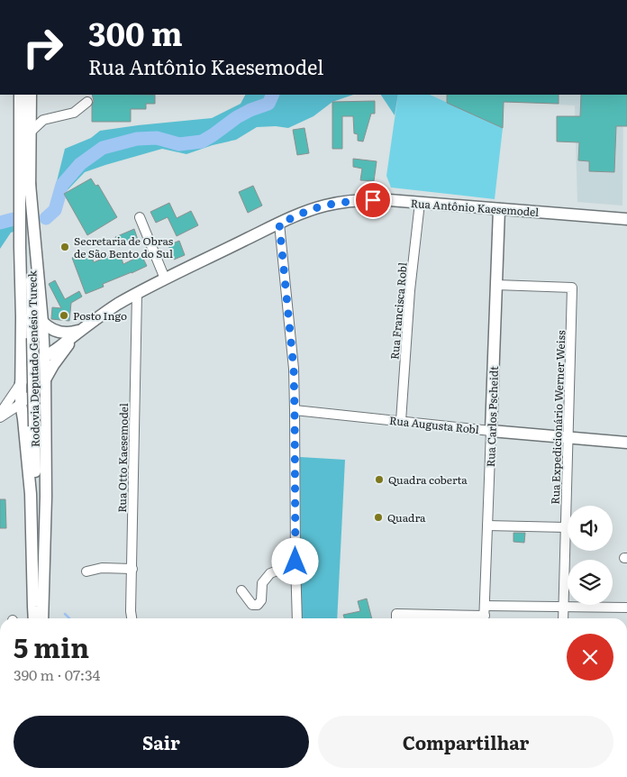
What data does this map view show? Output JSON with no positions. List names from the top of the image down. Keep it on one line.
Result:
{"streets":{"main road":["Rua Antônio Kaesemodel","Rodovia Deputado Genésio Tureck","Rua Carlos Pscheidt","Rua Augusta Robl"],"street":["Rua Francisca Robl","Rua Expedicionário Werner Weiss","Rua Otto Kaesemodel"]},"crossings":[["Rua Antônio Kaesemodel","Rua Francisca Robl"],["Rua Antônio Kaesemodel","Rua Carlos Pscheidt"],["Rua Antônio Kaesemodel","Rua Otto Kaesemodel"],["Rua Francisca Robl","Rua Augusta Robl"],["Rua Carlos Pscheidt","Rua Expedicionário Werner Weiss"],["Rua Carlos Pscheidt","Rua Augusta Robl"],["Rua Expedicionário Werner Weiss","Rua Augusta Robl"]],"places":["Secretaria de Obras de São Bento do Sul","Posto Ingo","Quadra coberta","Quadra"],"page":{"turn":["300 m","Rua Antônio Kaesemodel"],"heading":["5 min","390 m · 07:34"],"buttons":["Sair","Compartilhar"]}}
